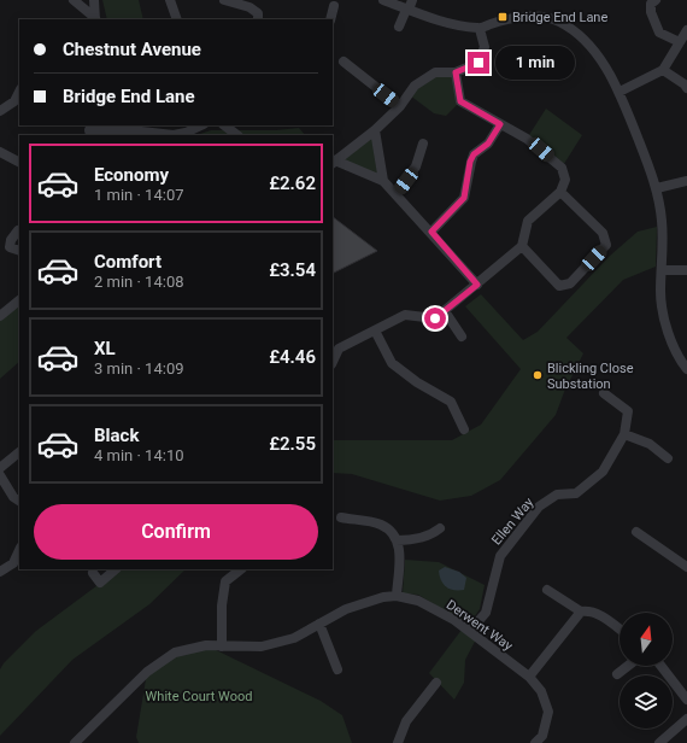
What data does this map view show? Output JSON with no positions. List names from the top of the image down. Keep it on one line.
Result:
{"streets":{"street":["Ellen Way","Derwent Way"]},"crossings":[["Ellen Way","Derwent Way"]],"parks":["White Court Wood"],"places":{"transit":["Bridge End Lane"],"other":["Blickling Close Substation"]},"north":"top","page":{"banner":["Chestnut Avenue","Bridge End Lane"],"bubble":"1 min","list":[{"name":"Economy","note":"1 min · 14:07","value":"£2.62"},{"name":"Comfort","note":"2 min · 14:08","value":"£3.54"},{"name":"XL","note":"3 min · 14:09","value":"£4.46"},{"name":"Black","note":"4 min · 14:10","value":"£2.55"}],"buttons":"Confirm"}}
